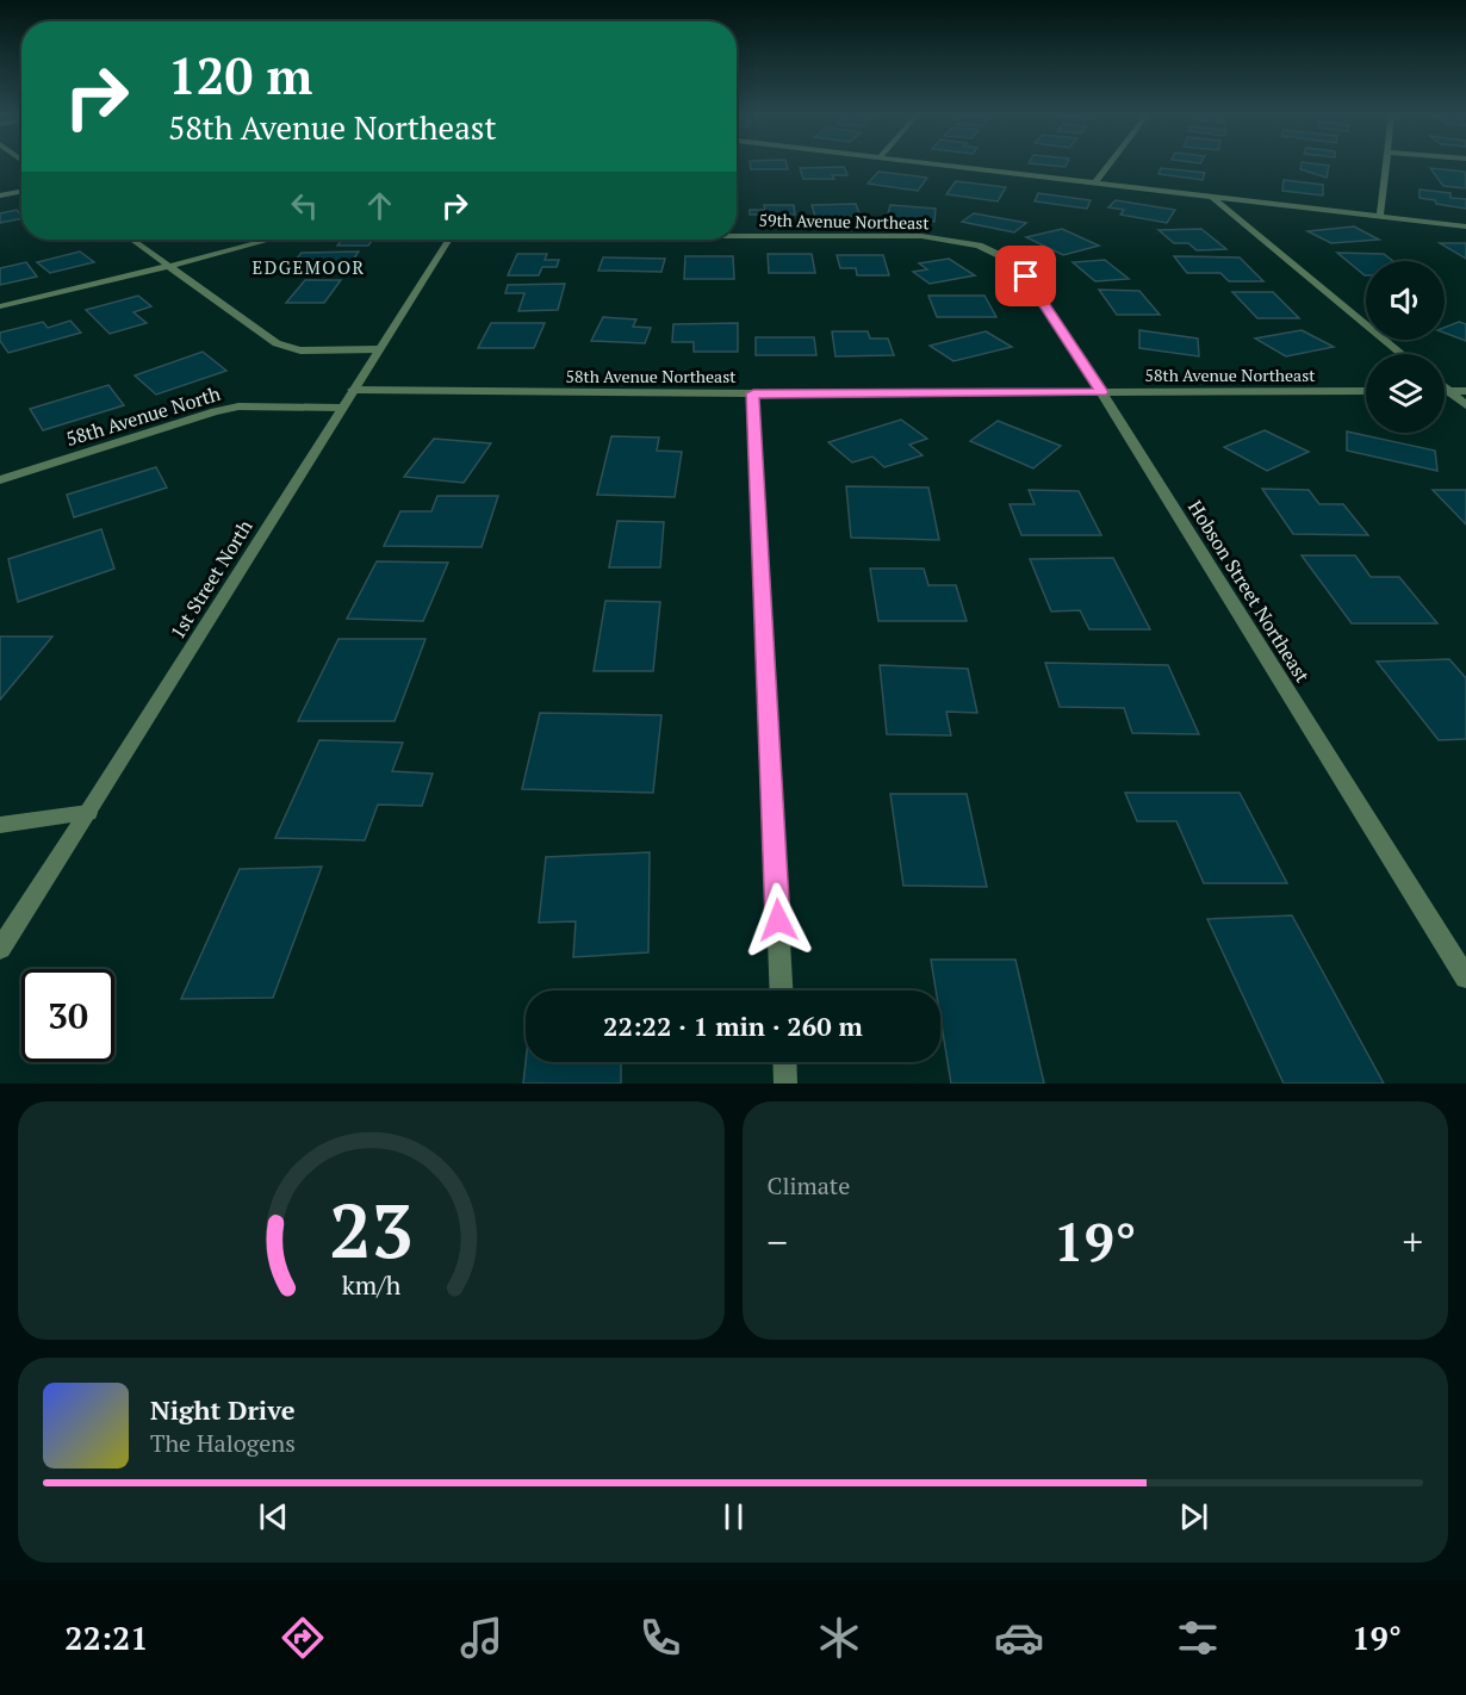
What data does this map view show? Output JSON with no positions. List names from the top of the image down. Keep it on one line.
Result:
{"streets":{"street":["59th Avenue Northeast","58th Avenue Northeast","58th Avenue North","1st Street North","Hobson Street Northeast"]},"crossings":[["59th Avenue Northeast","Hobson Street Northeast"],["58th Avenue Northeast","1st Street North"],["58th Avenue Northeast","Hobson Street Northeast"],["58th Avenue North","1st Street North"]],"districts":["EDGEMOOR"],"page":{"turn":["120 m","58th Avenue Northeast"],"limit":"30","trip":"22:22 · 1 min · 260 m","tile":"Climate","heat":["−","19°","+"],"song":["Night Drive","The Halogens"],"tabs":["22:21","19°"],"gauge":["23","km/h"]}}
